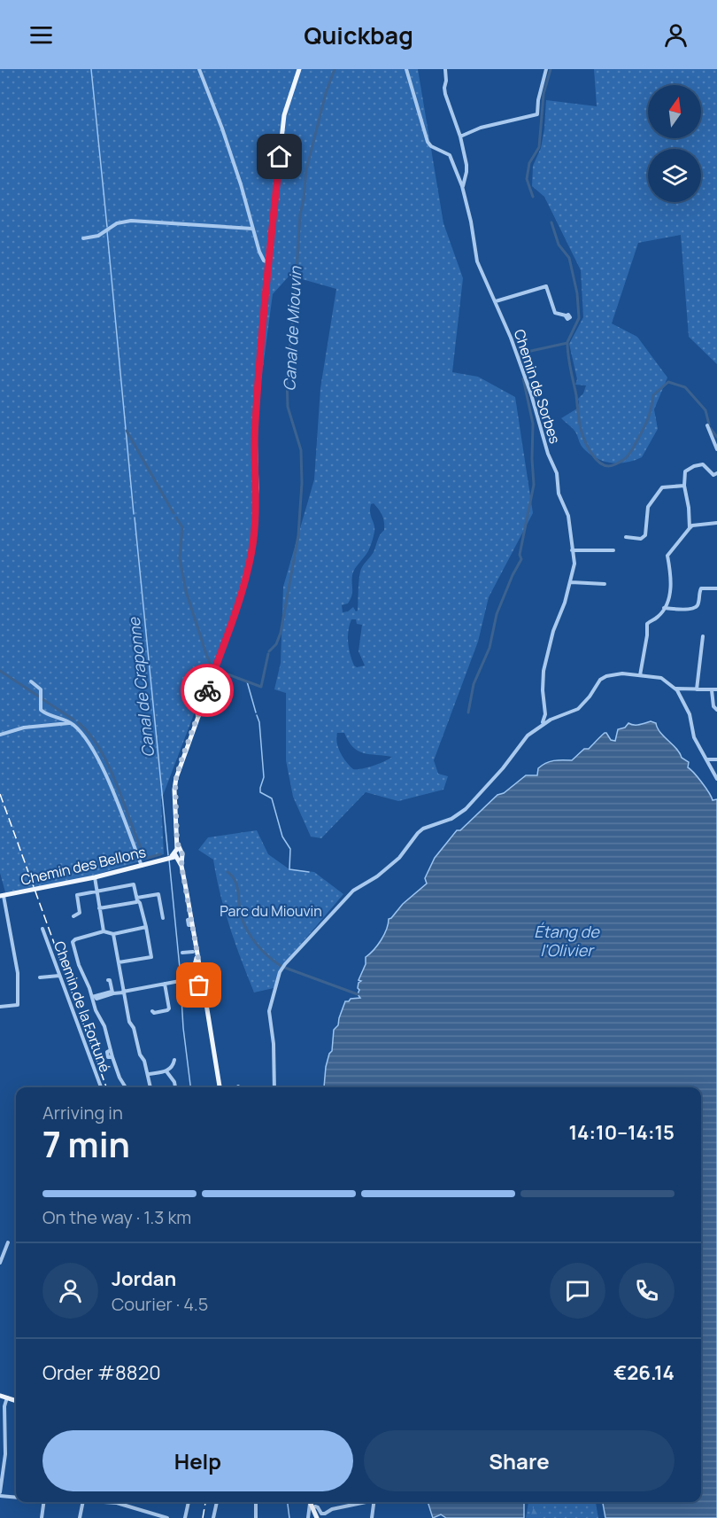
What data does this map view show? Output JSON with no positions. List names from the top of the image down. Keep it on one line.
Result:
{"streets":{"main road":["Chemin des Bellons"],"street":["Chemin de Sorbes","Chemin de la Fortuné"]},"water":["Canal de Miouvin","Canal de Craponne","Étang de l'Olivier"],"parks":["Parc du Miouvin"],"north":"top","page":{"header":"Quickbag","heading":["7 min","Arriving in","14:10–14:15"],"panel":["Jordan","Courier · 4.5","Order #8820","€26.14"],"bar":"On the way · 1.3 km","buttons":["Help","Share"]}}
